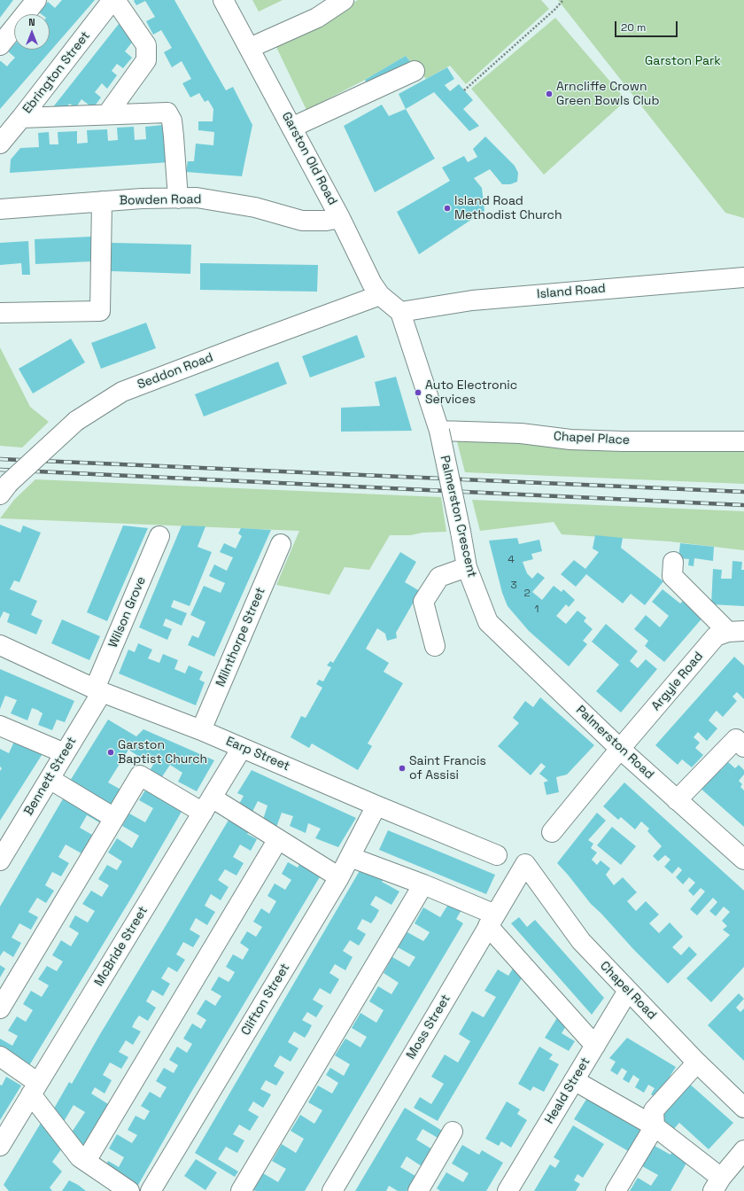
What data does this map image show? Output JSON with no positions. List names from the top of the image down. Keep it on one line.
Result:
{"streets":{"street":["Ebrington Street","Garston Old Road","Bowden Road","Island Road","Seddon Road","Chapel Place","Palmerston Crescent","Wilson Grove","Milnthorpe Street","Argyle Road","Palmerston Road","Earp Street","Bennett Street","McBride Street","Chapel Road","Clifton Street","Moss Street","Heald Street"]},"crossings":[["Garston Old Road","Bowden Road"],["Garston Old Road","Island Road"],["Garston Old Road","Seddon Road"],["Chapel Place","Palmerston Crescent"],["Palmerston Crescent","Palmerston Road"],["Wilson Grove","Earp Street"],["Wilson Grove","Bennett Street"],["Milnthorpe Street","Earp Street"],["Argyle Road","Palmerston Road"],["Earp Street","Bennett Street"],["Earp Street","McBride Street"],["Earp Street","Clifton Street"],["Chapel Road","Moss Street"],["Chapel Road","Heald Street"]],"parks":["Garston Park"],"places":["Arncliffe Crown Green Bowls Club","Island Road Methodist Church","Auto Electronic Services","Garston Baptist Church","Saint Francis of Assisi"],"house_numbers":["4","3","2","1"],"scale_bar":"20 m","north":"top"}
